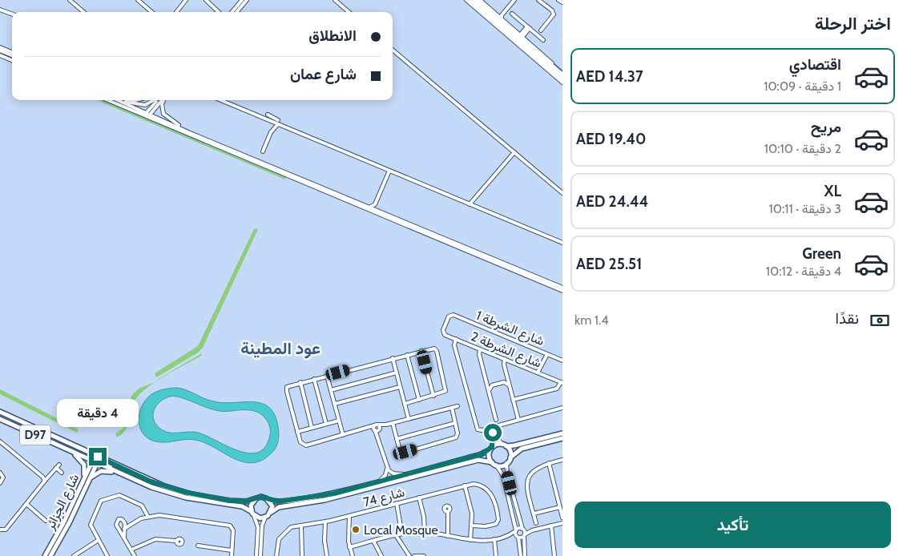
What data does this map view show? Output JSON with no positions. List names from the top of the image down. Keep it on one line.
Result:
{"streets":{"main road":["D97","شارع الجزائر"],"street":["شارع الشرطة 1","شارع الشرطة 2","شارع 74"]},"crossings":[["شارع الشرطة 1","شارع الشرطة 2"],["D97","شارع الجزائر"]],"districts":["عود المطينة"],"places":["Local Mosque"],"page":{"heading":"اختر الرحلة","banner":["الانطلاق","شارع عمان"],"list":[{"name":"اقتصادي","note":"1 دقيقة · 10:09","value":"AED 14.37"},{"name":"مريح","note":"2 دقيقة · 10:10","value":"AED 19.40"},{"name":"XL","note":"3 دقيقة · 10:11","value":"AED 24.44"},{"name":"Green","note":"4 دقيقة · 10:12","value":"AED 25.51"}],"pay":["نقدًا","1.4 km"],"bubble":"4 دقيقة","buttons":"تأكيد"}}
